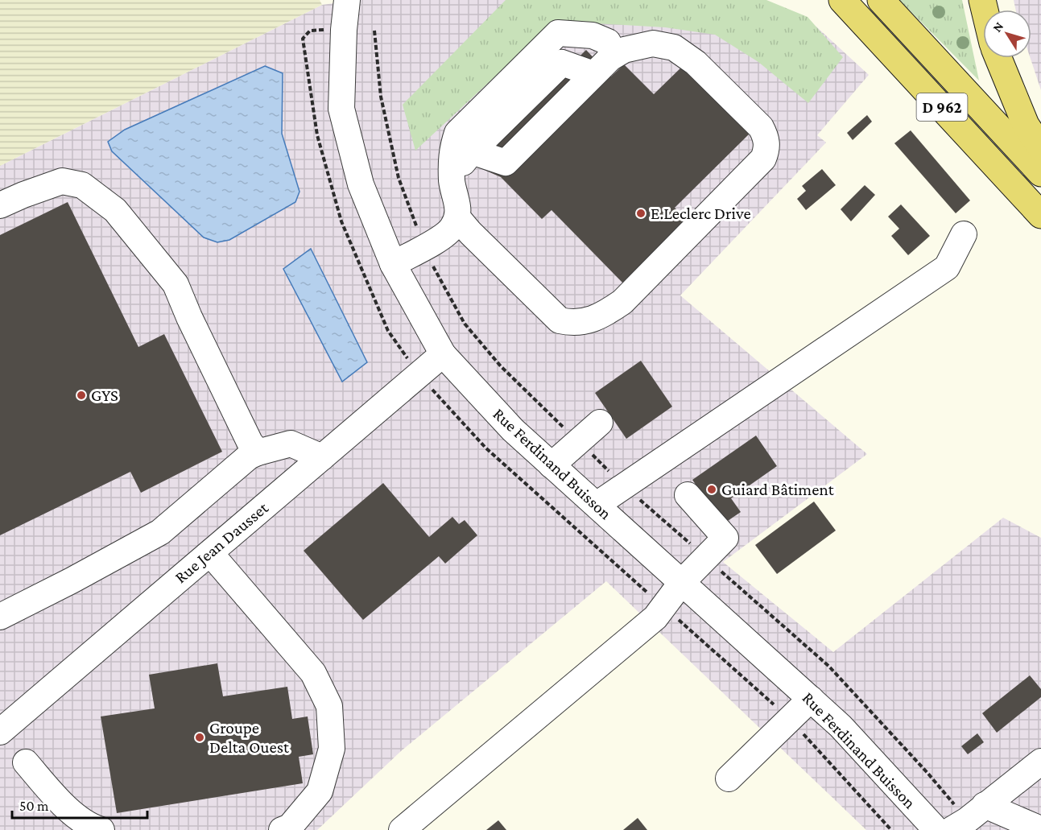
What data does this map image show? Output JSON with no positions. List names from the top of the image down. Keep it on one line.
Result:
{"streets":{"main road":["D 962"],"street":["Rue Ferdinand Buisson","Rue Jean Dausset"]},"crossings":[["Rue Ferdinand Buisson","Rue Jean Dausset"]],"places":["E.Leclerc Drive","GYS","Guiard Bâtiment","Groupe Delta Ouest"],"scale_bar":"50 m","north":"top left"}
